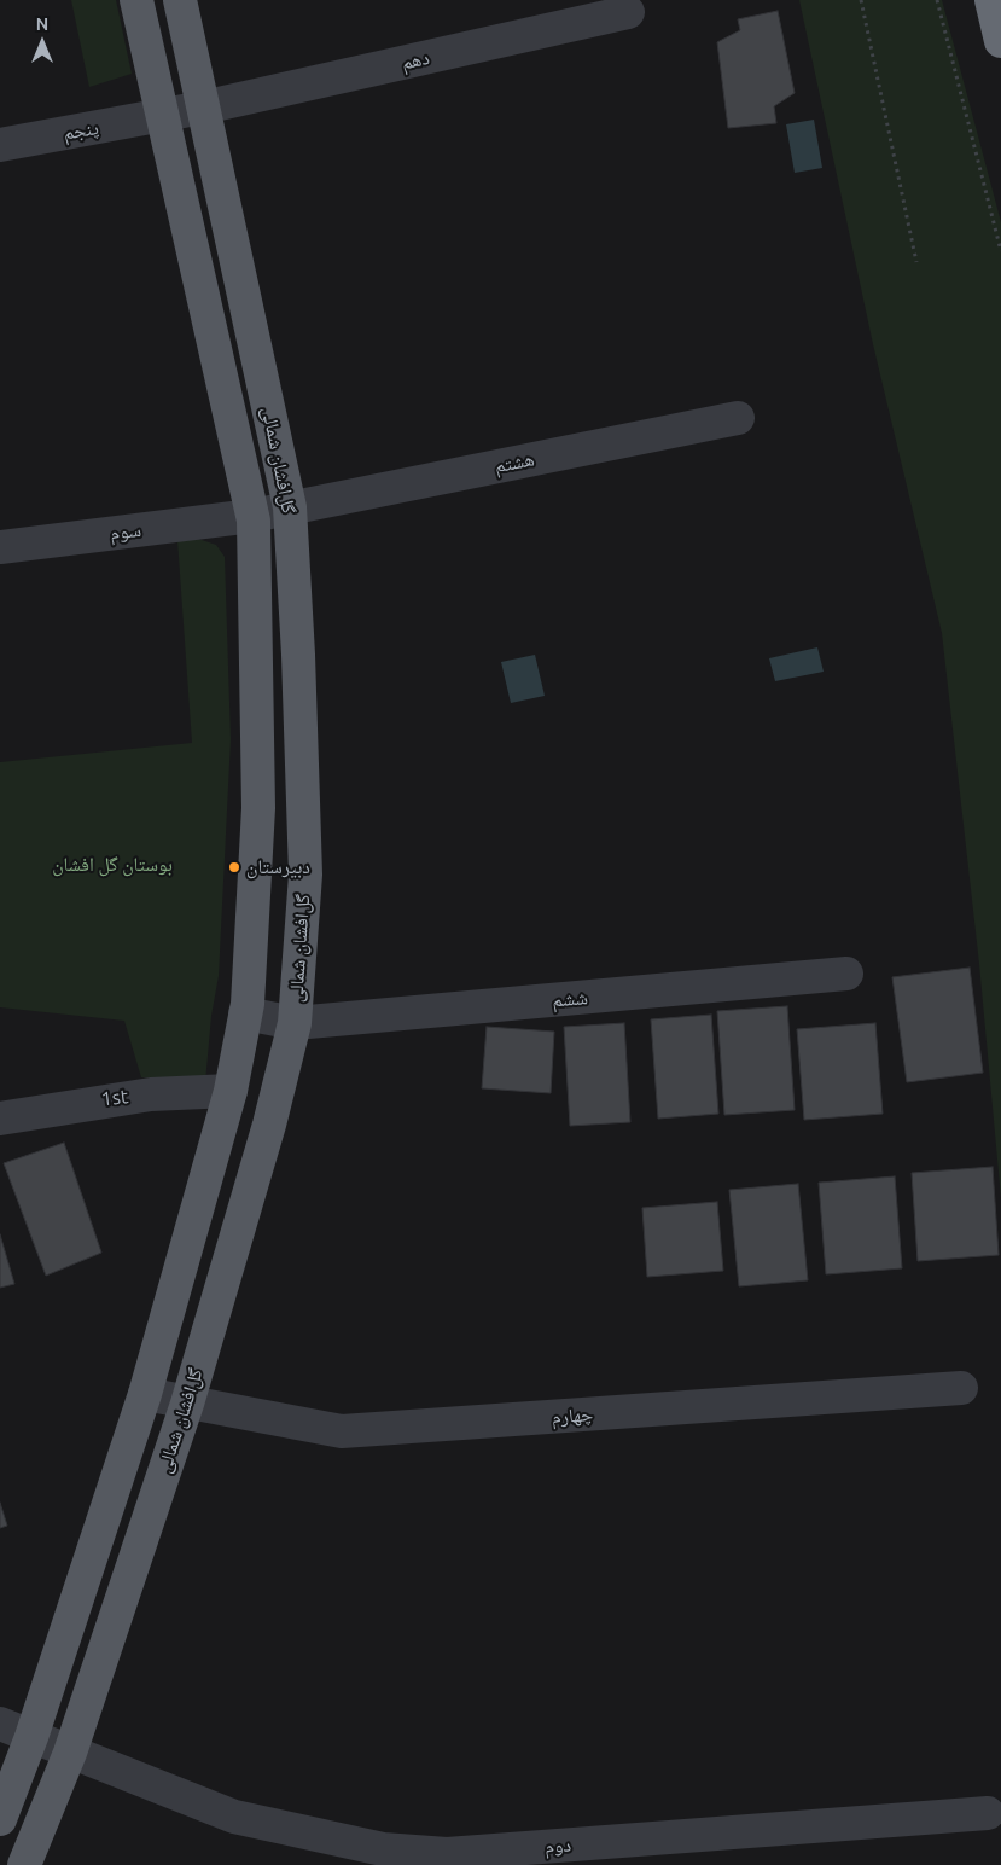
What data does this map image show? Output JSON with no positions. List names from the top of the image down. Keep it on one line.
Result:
{"streets":{"main road":["گل‌افشان شمالی"],"street":["دهم","پنجم","هشتم","سوم","ششم","1st","چهارم","دوم"]},"crossings":[["دهم","پنجم"],["دهم","گل‌افشان شمالی"],["پنجم","گل‌افشان شمالی"],["گل‌افشان شمالی","هشتم"],["گل‌افشان شمالی","سوم"],["گل‌افشان شمالی","ششم"],["گل‌افشان شمالی","1st"],["گل‌افشان شمالی","چهارم"],["گل‌افشان شمالی","دوم"],["هشتم","سوم"]],"parks":["بوستان گل افشان"],"places":["دبیرستان"],"north":"top"}
